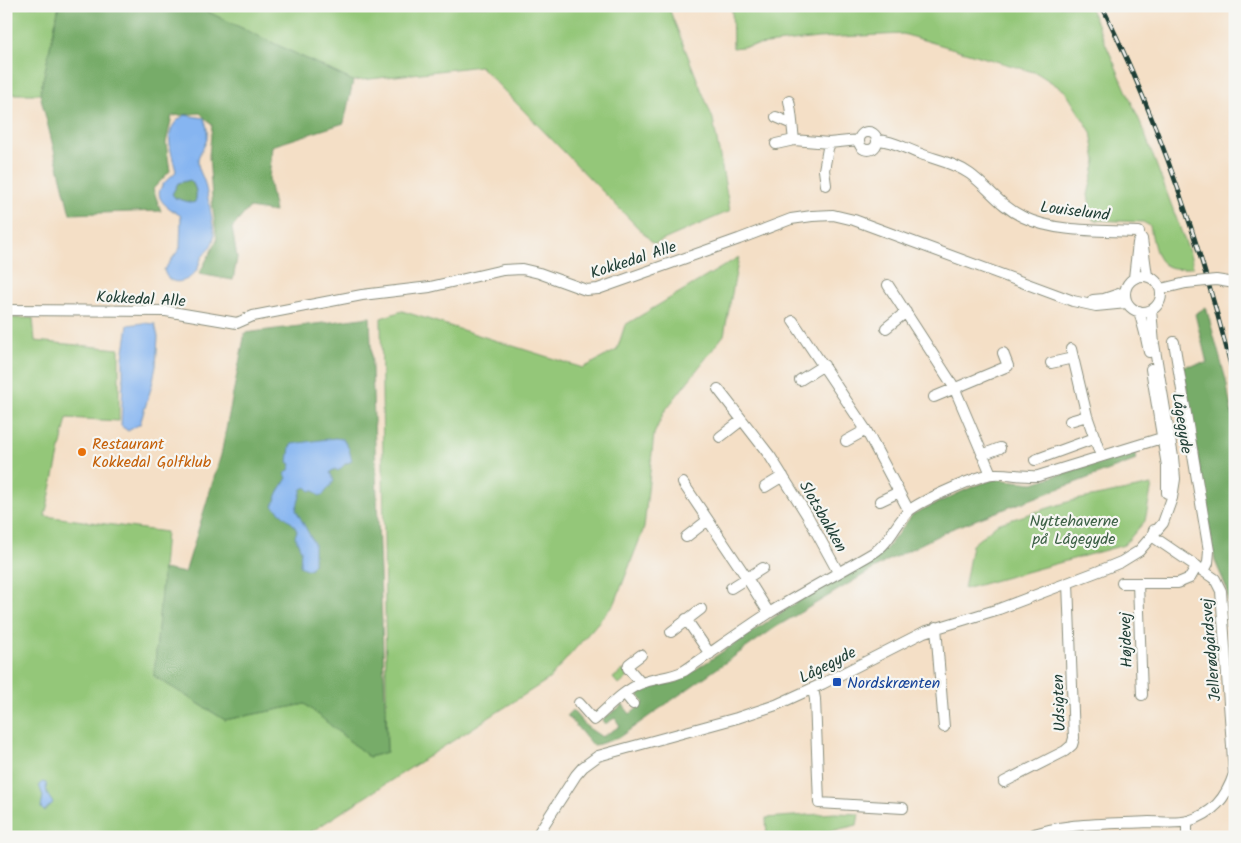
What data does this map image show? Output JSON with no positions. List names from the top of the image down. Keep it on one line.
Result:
{"streets":{"street":["Louiselund","Kokkedal Alle","Lågegyde","Slotsbakken","Højdevej","Jellerødgårdsvej","Udsigten"]},"crossings":[["Kokkedal Alle","Lågegyde"],["Lågegyde","Slotsbakken"],["Lågegyde","Jellerødgårdsvej"],["Lågegyde","Udsigten"]],"parks":["Nyttehaverne på Lågegyde"],"places":{"other":["Restaurant Kokkedal Golfklub"],"transit":["Nordskrænten"]}}
